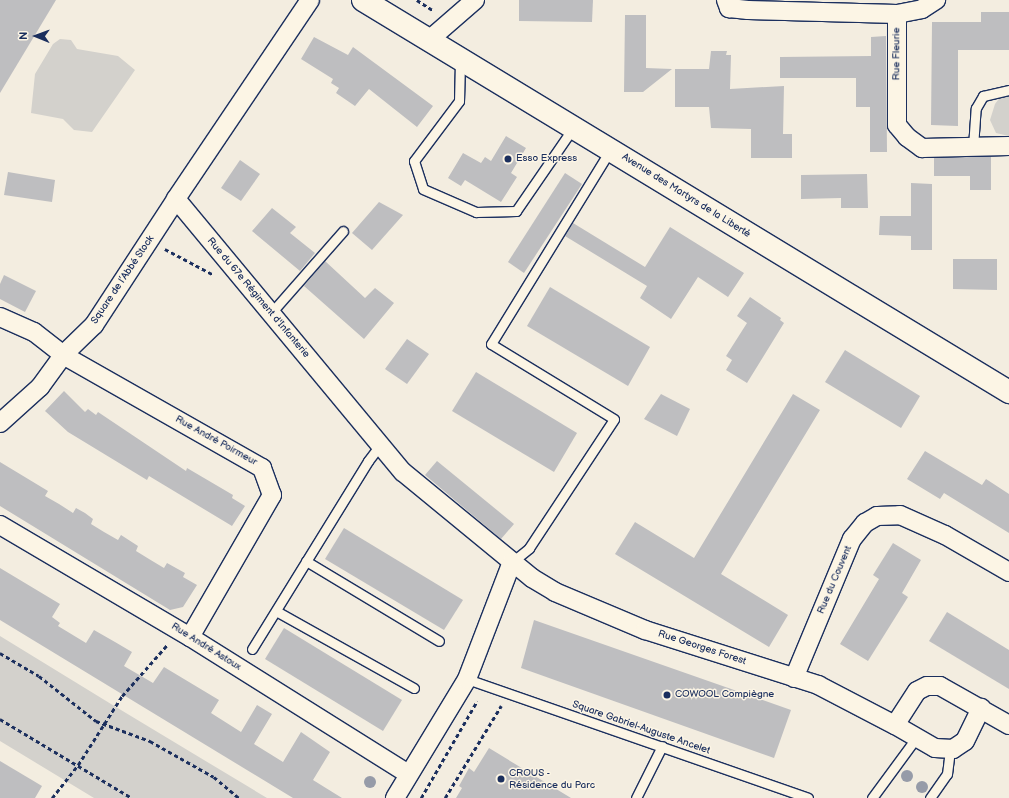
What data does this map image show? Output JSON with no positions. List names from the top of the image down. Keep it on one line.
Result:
{"streets":{"street":["Rue Fleurie","Avenue des Martyrs de la Liberté","Square de l’Abbé Stock","Rue du 67e Régiment d'Infanterie","Rue André Poirmeur","Rue du Couvent","Rue André Astoux","Rue Georges Forest"],"lane":["Square Gabriel-Auguste Ancelet"]},"crossings":[["Square de l’Abbé Stock","Rue du 67e Régiment d'Infanterie"],["Square de l’Abbé Stock","Rue André Poirmeur"],["Rue du 67e Régiment d'Infanterie","Rue Georges Forest"],["Rue André Poirmeur","Rue André Astoux"],["Rue du Couvent","Rue Georges Forest"]],"places":["Esso Express","COWOOL Compiègne","CROUS - Résidence du Parc"],"north":"left"}
